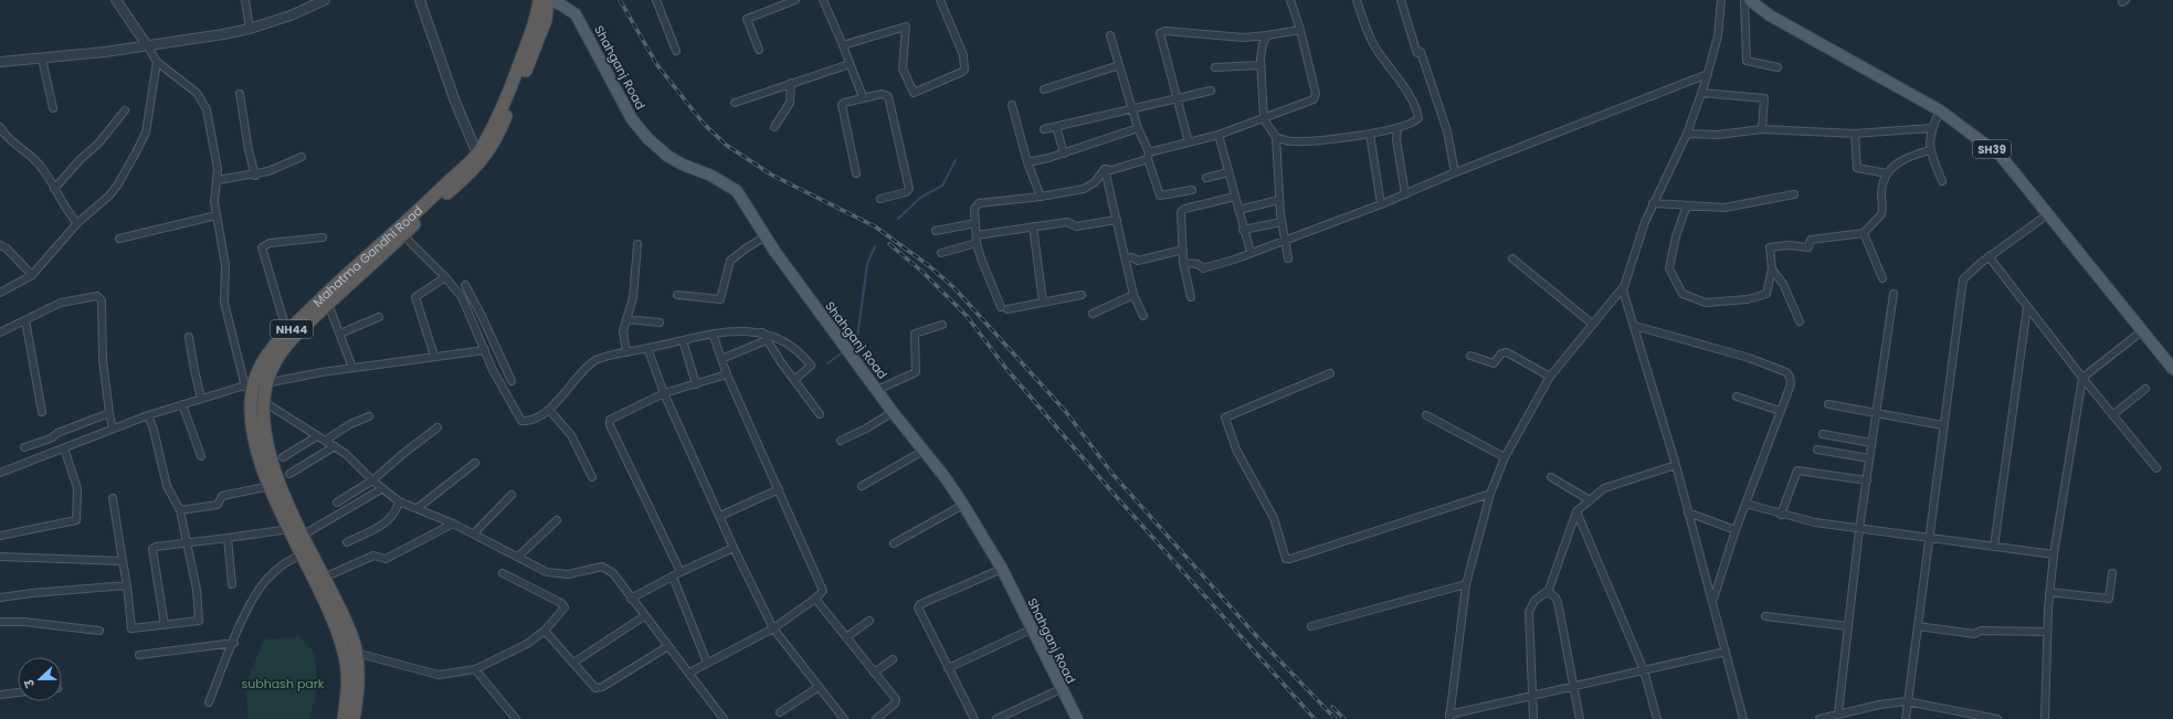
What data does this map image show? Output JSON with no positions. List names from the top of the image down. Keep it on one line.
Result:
{"streets":{"highway":["Mahatma Gandhi Road","NH44"],"main road":["Shahganj Road","SH39"]},"parks":["subhash park"],"north":"left"}
